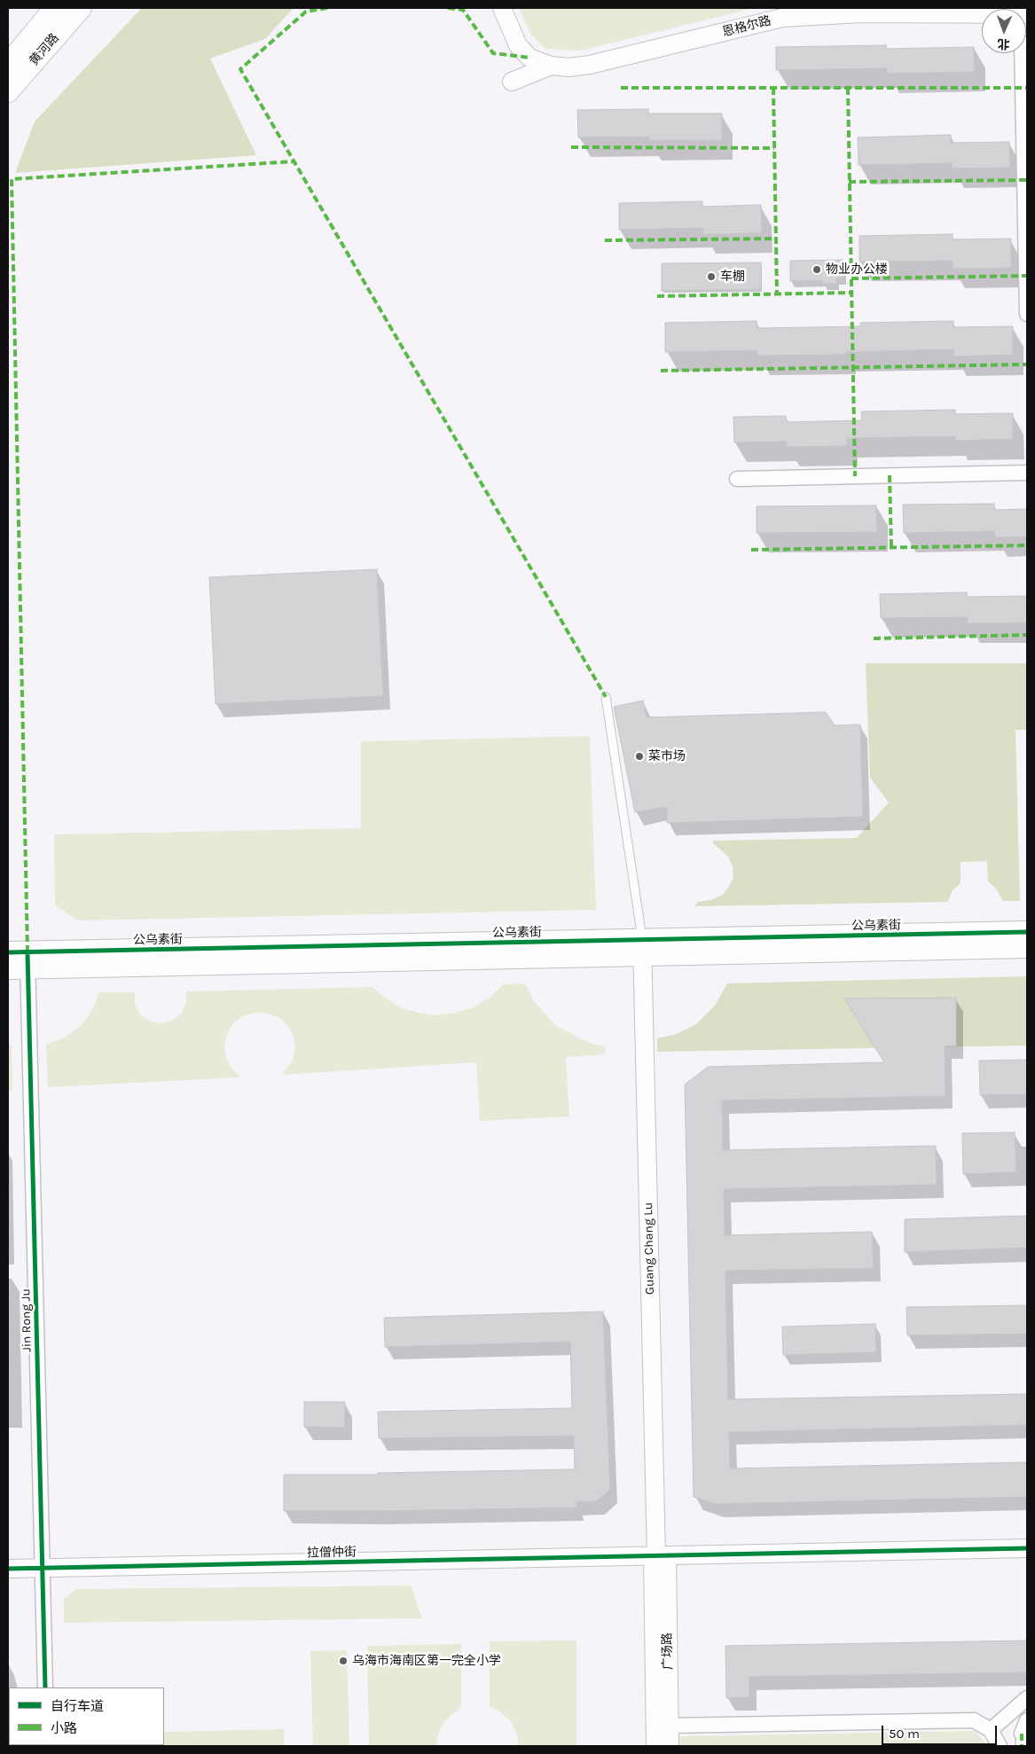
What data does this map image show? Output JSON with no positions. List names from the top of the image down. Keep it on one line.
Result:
{"streets":{"main road":["黄河路","公乌素街"],"street":["恩格尔路","Guang Chang Lu","Jin Rong Ju","拉僧仲街","广场路"]},"crossings":[["公乌素街","Guang Chang Lu"],["公乌素街","Jin Rong Ju"],["Guang Chang Lu","拉僧仲街"],["Guang Chang Lu","广场路"],["Jin Rong Ju","拉僧仲街"],["拉僧仲街","广场路"]],"places":["物业办公楼","车棚","菜市场","乌海市海南区第一完全小学"],"legend":["自行车道","小路"],"scale_bar":"50 m","north":"bottom"}
